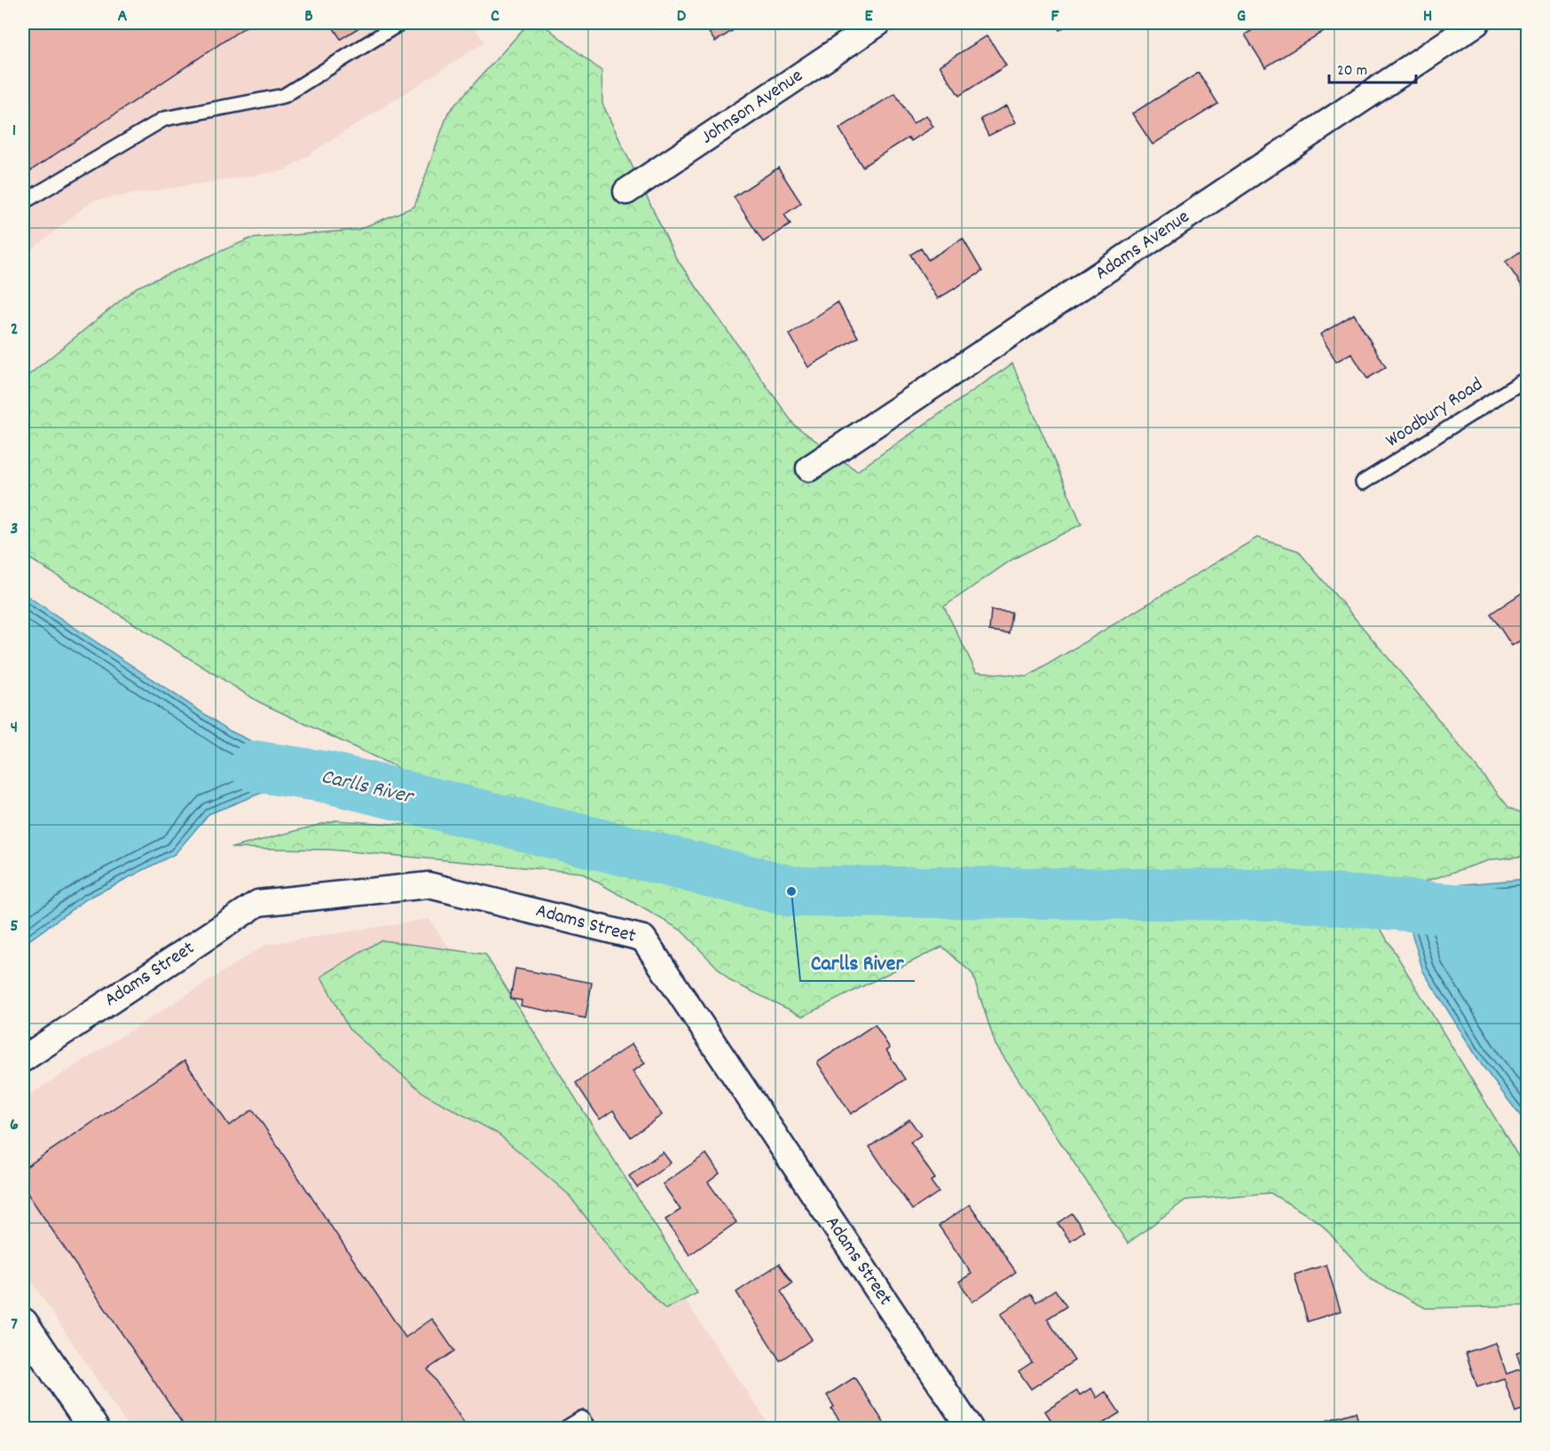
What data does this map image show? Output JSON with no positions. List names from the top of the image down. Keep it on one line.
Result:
{"streets":{"street":["Johnson Avenue","Adams Avenue","Adams Street"],"lane":["Woodbury Road"]},"water":["Carlls River"],"places":["Carlls River"],"scale_bar":"20 m","grid":{"columns":["A","B","C","D","E","F","G","H"],"rows":["1","2","3","4","5","6","7"]}}
